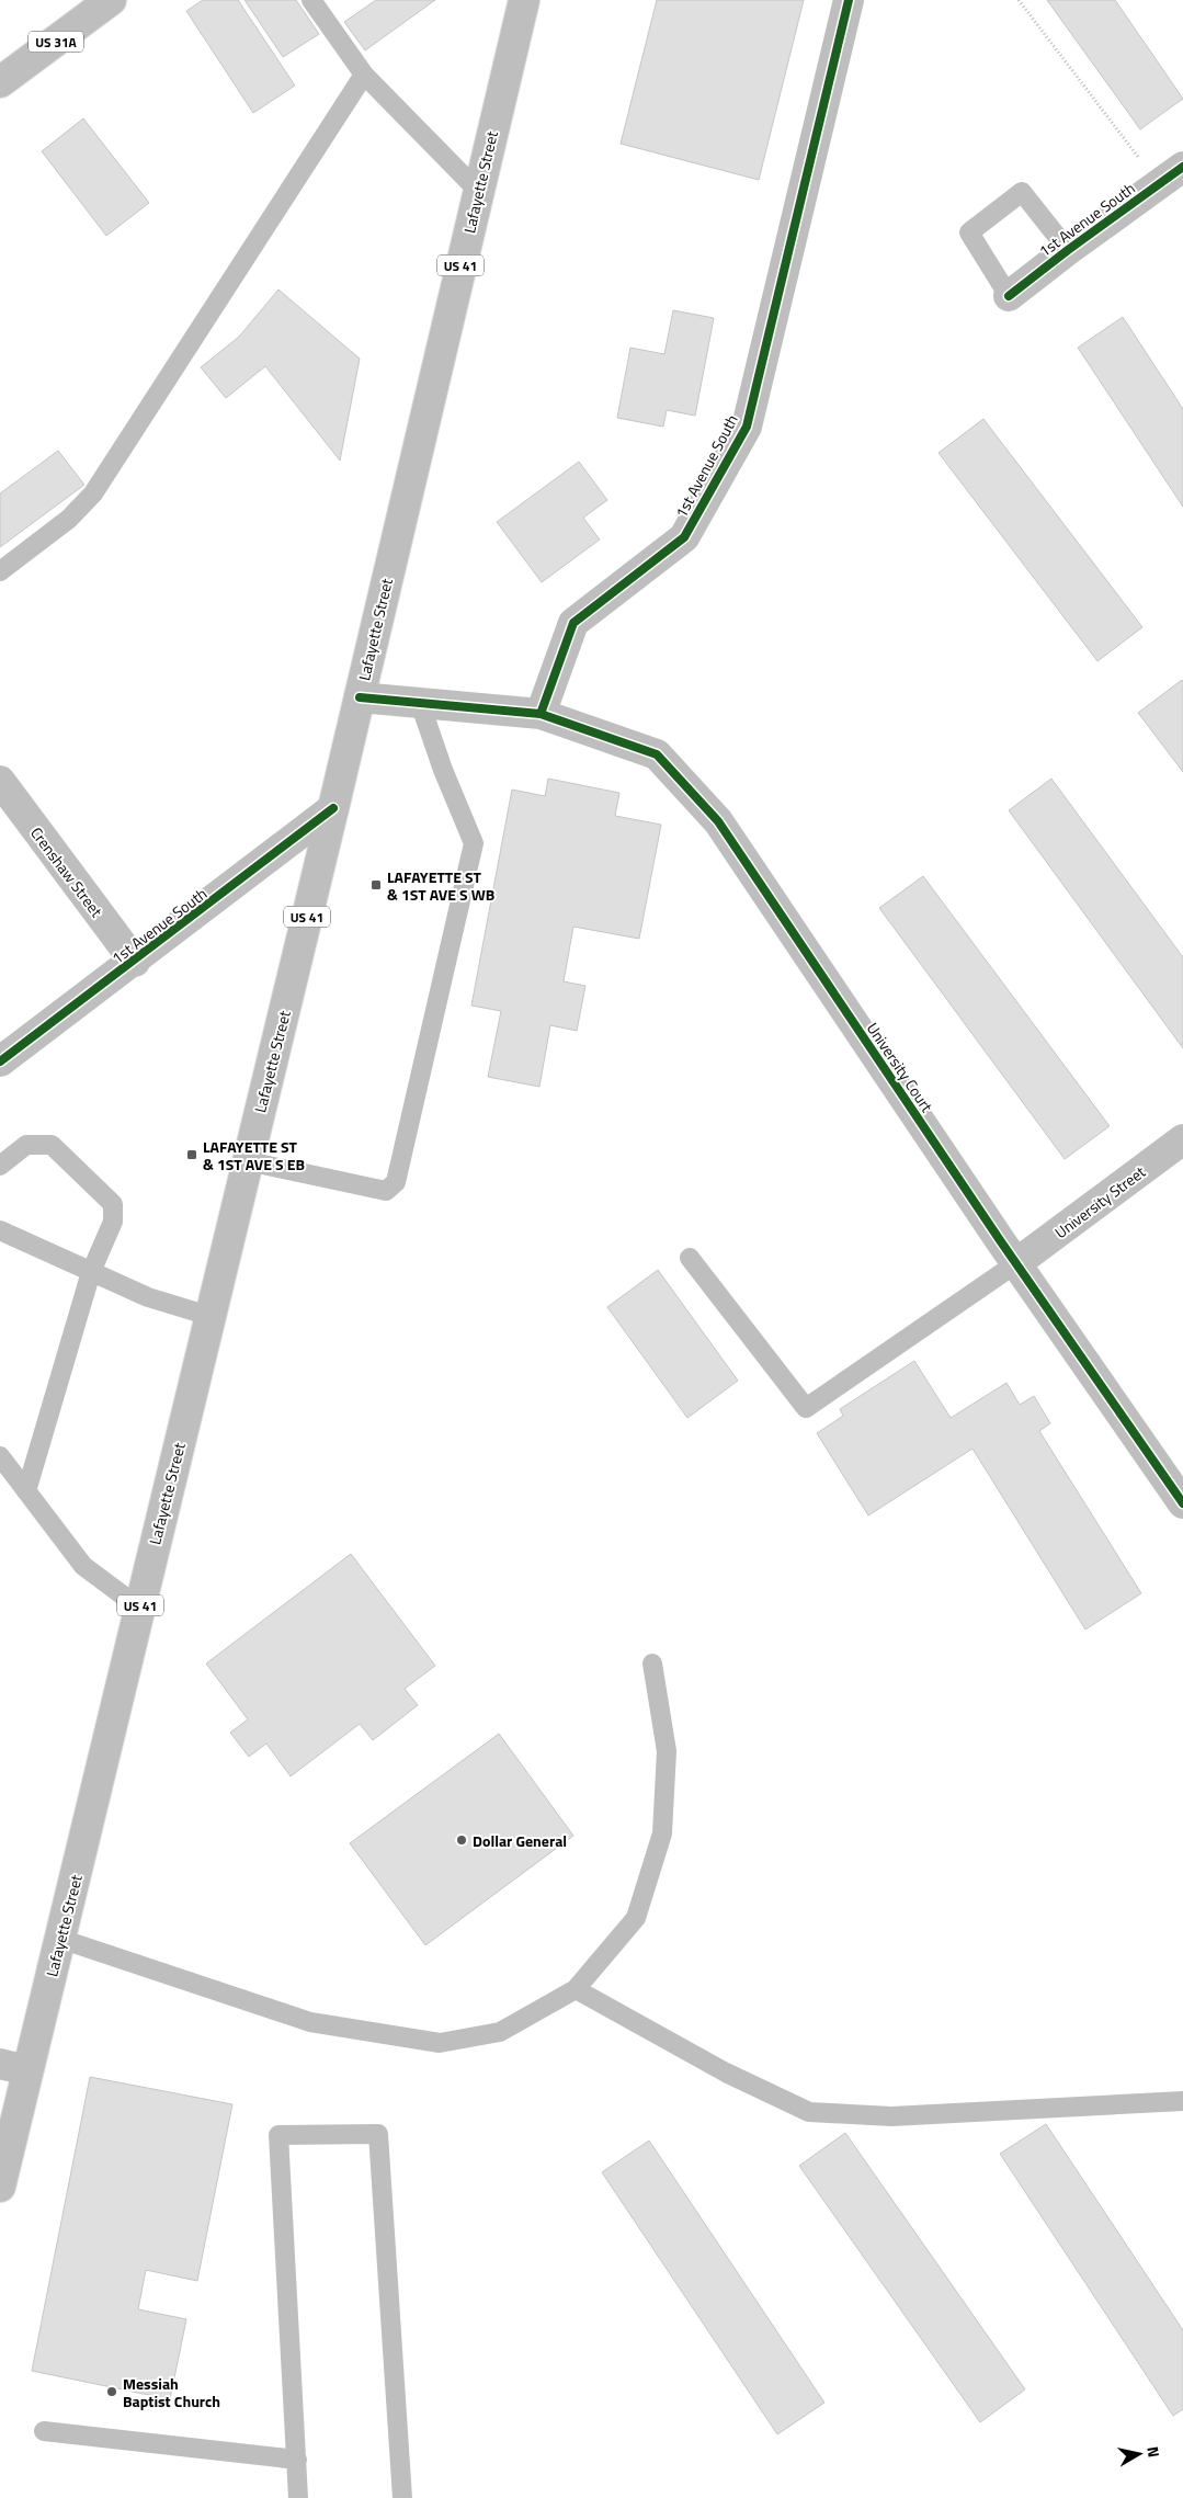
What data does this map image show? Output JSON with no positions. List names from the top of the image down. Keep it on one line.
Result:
{"streets":{"street":["US 31A","Lafayette Street","1st Avenue South","US 41","Crenshaw Street","University Court","University Street"]},"crossings":[["Lafayette Street","1st Avenue South"],["1st Avenue South","Crenshaw Street"],["1st Avenue South","University Court"],["University Court","University Street"]],"places":{"transit":["LAFAYETTE ST & 1ST AVE S WB","LAFAYETTE ST & 1ST AVE S EB"],"other":["Dollar General","Messiah Baptist Church"]},"north":"right"}
